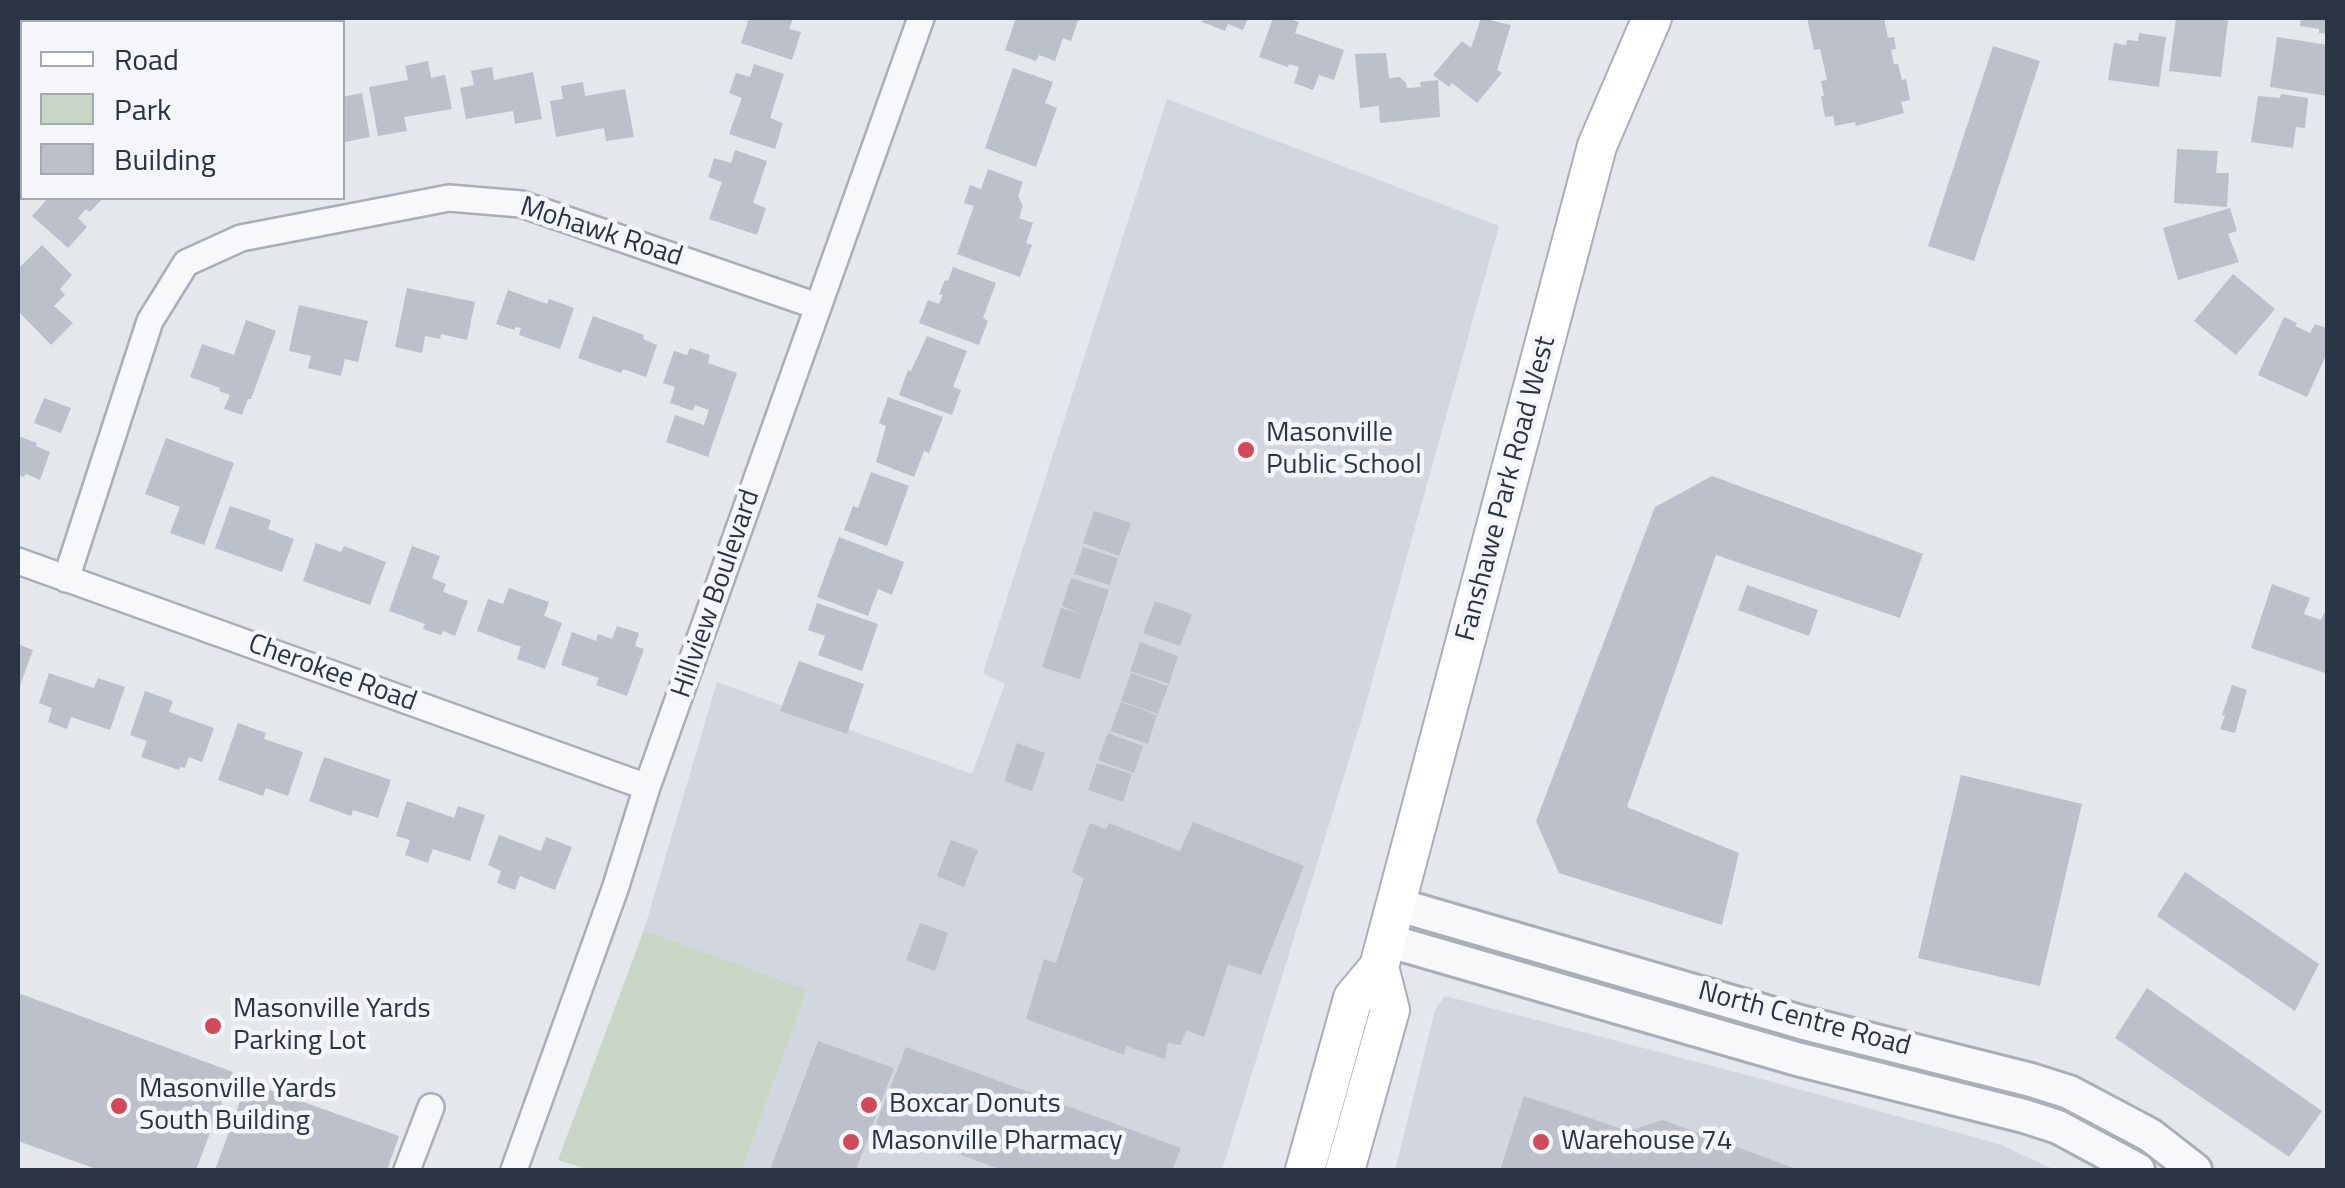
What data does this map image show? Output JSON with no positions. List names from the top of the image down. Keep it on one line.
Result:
{"streets":{"main road":["Fanshawe Park Road West"],"street":["Mohawk Road","Hillview Boulevard","Cherokee Road","North Centre Road"]},"crossings":[["Mohawk Road","Hillview Boulevard"],["Mohawk Road","Cherokee Road"],["Fanshawe Park Road West","North Centre Road"],["Hillview Boulevard","Cherokee Road"]],"places":["Masonville Public School","Masonville Yards Parking Lot","Boxcar Donuts","Masonville Yards South Building","Masonville Pharmacy","Warehouse 74"],"legend":["Road","Park","Building"]}
